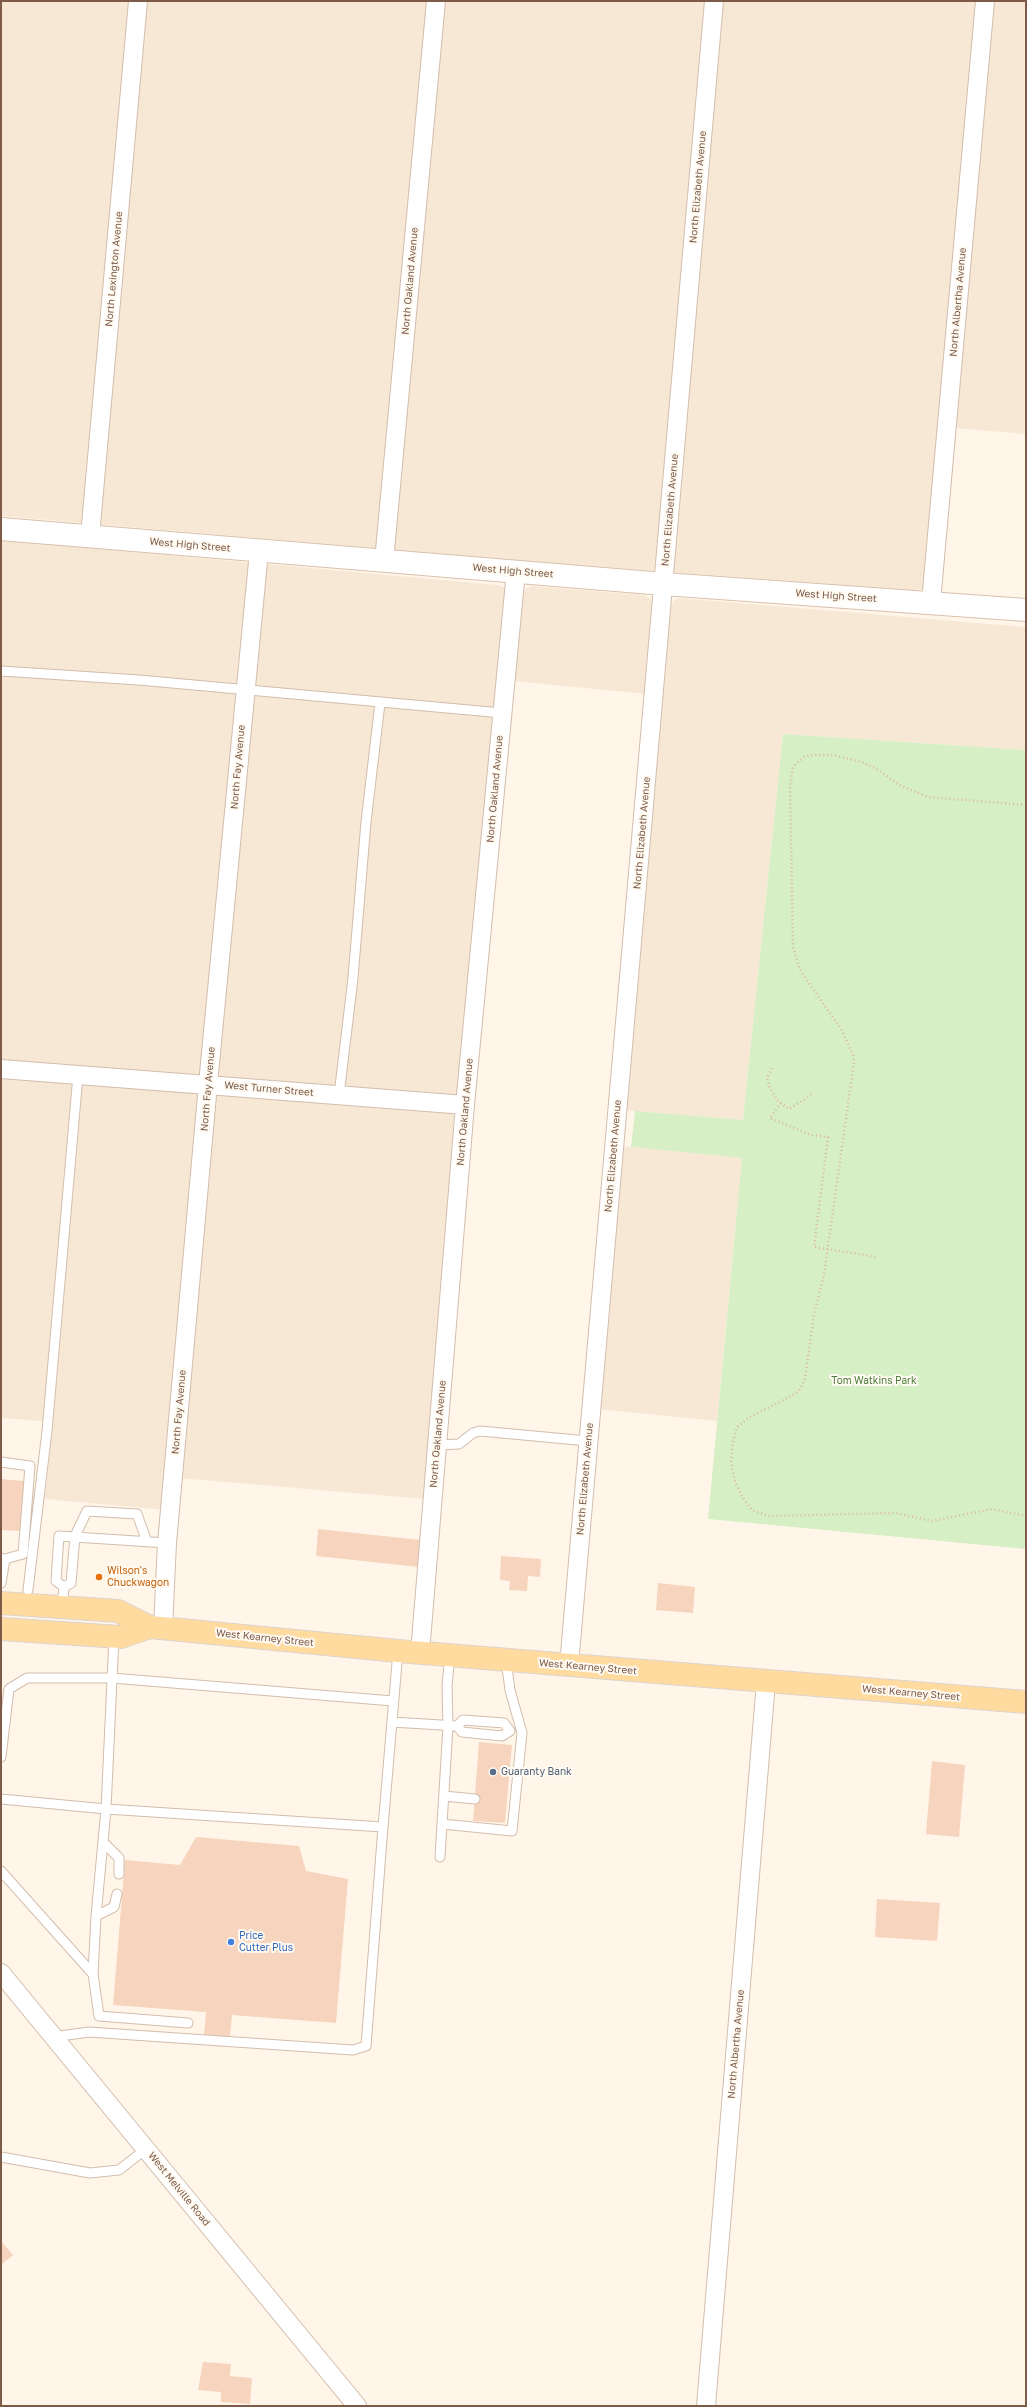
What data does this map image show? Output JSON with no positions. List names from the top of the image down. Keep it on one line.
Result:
{"streets":{"main road":["West Kearney Street"],"street":["North Elizabeth Avenue","North Lexington Avenue","North Oakland Avenue","North Albertha Avenue","West High Street","North Fay Avenue","West Turner Street","West Melville Road"]},"crossings":[["North Elizabeth Avenue","West High Street"],["North Elizabeth Avenue","West Kearney Street"],["North Lexington Avenue","West High Street"],["North Oakland Avenue","West High Street"],["North Oakland Avenue","West Turner Street"],["North Oakland Avenue","West Kearney Street"],["North Albertha Avenue","West High Street"],["North Albertha Avenue","West Kearney Street"],["West High Street","North Fay Avenue"],["North Fay Avenue","West Turner Street"],["North Fay Avenue","West Kearney Street"]],"parks":["Tom Watkins Park"],"places":["Wilson's Chuckwagon","Guaranty Bank","Price Cutter Plus"]}
